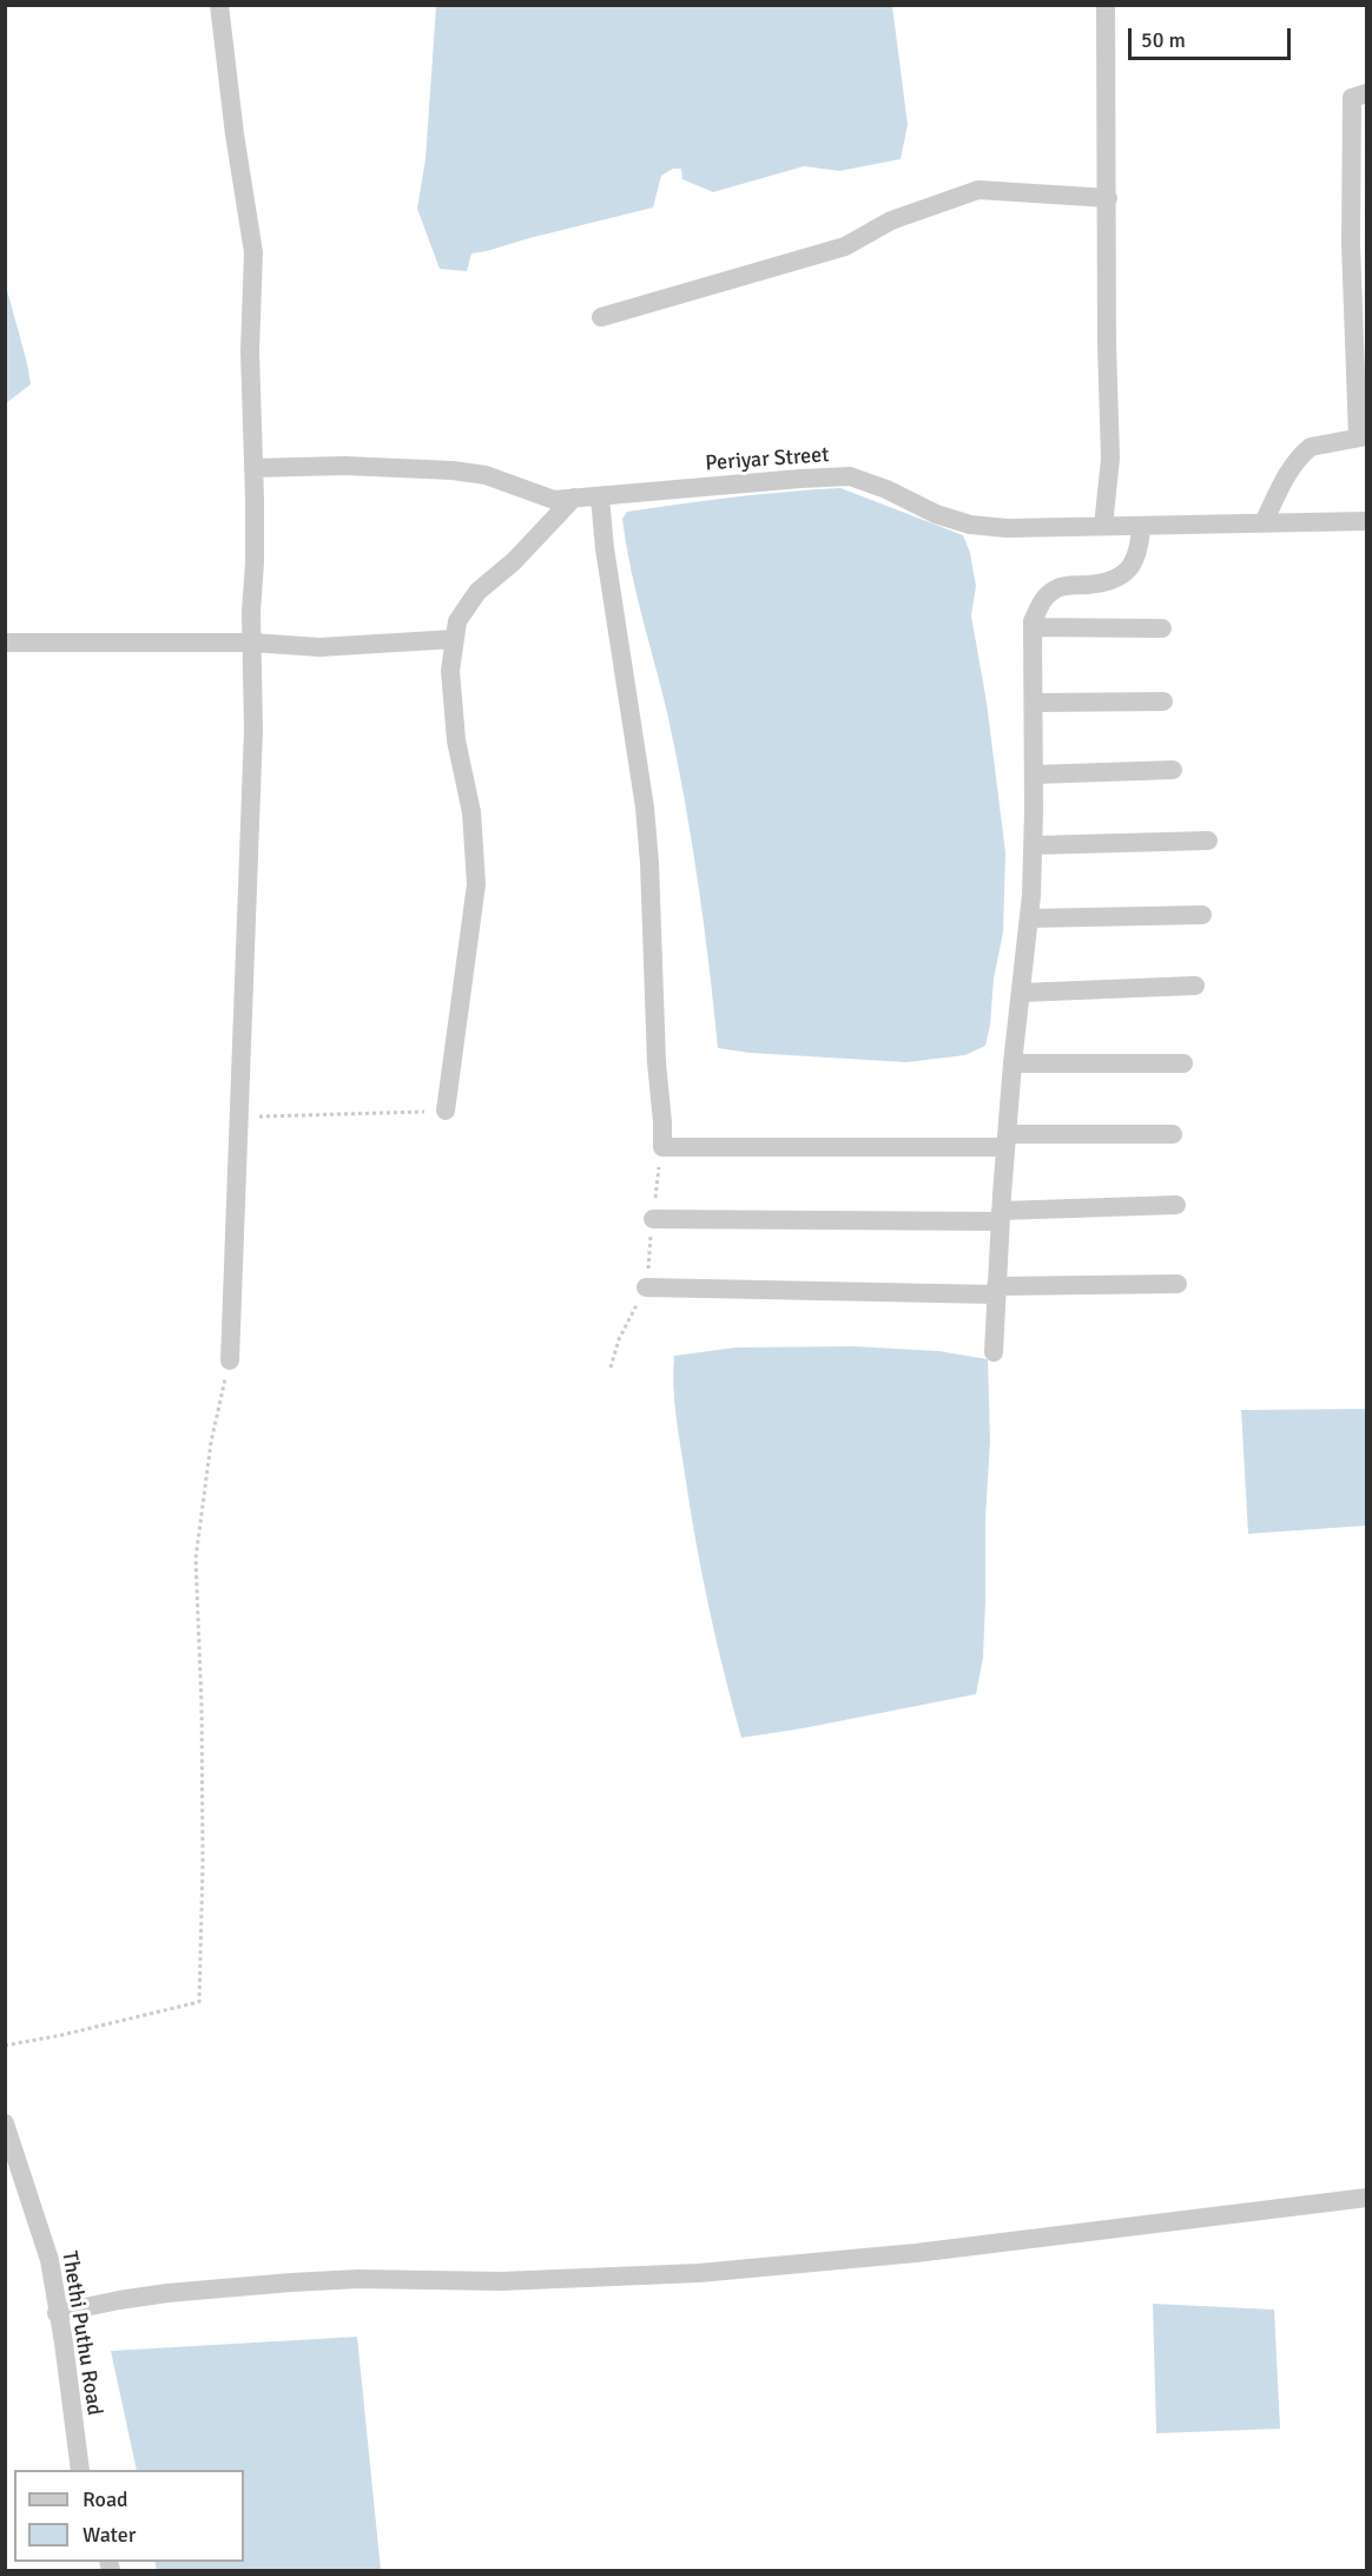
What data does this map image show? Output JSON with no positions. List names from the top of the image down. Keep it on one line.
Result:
{"streets":{"street":["Periyar Street","Thethi Puthu Road"]},"legend":["Road","Water"],"scale_bar":"50 m"}
